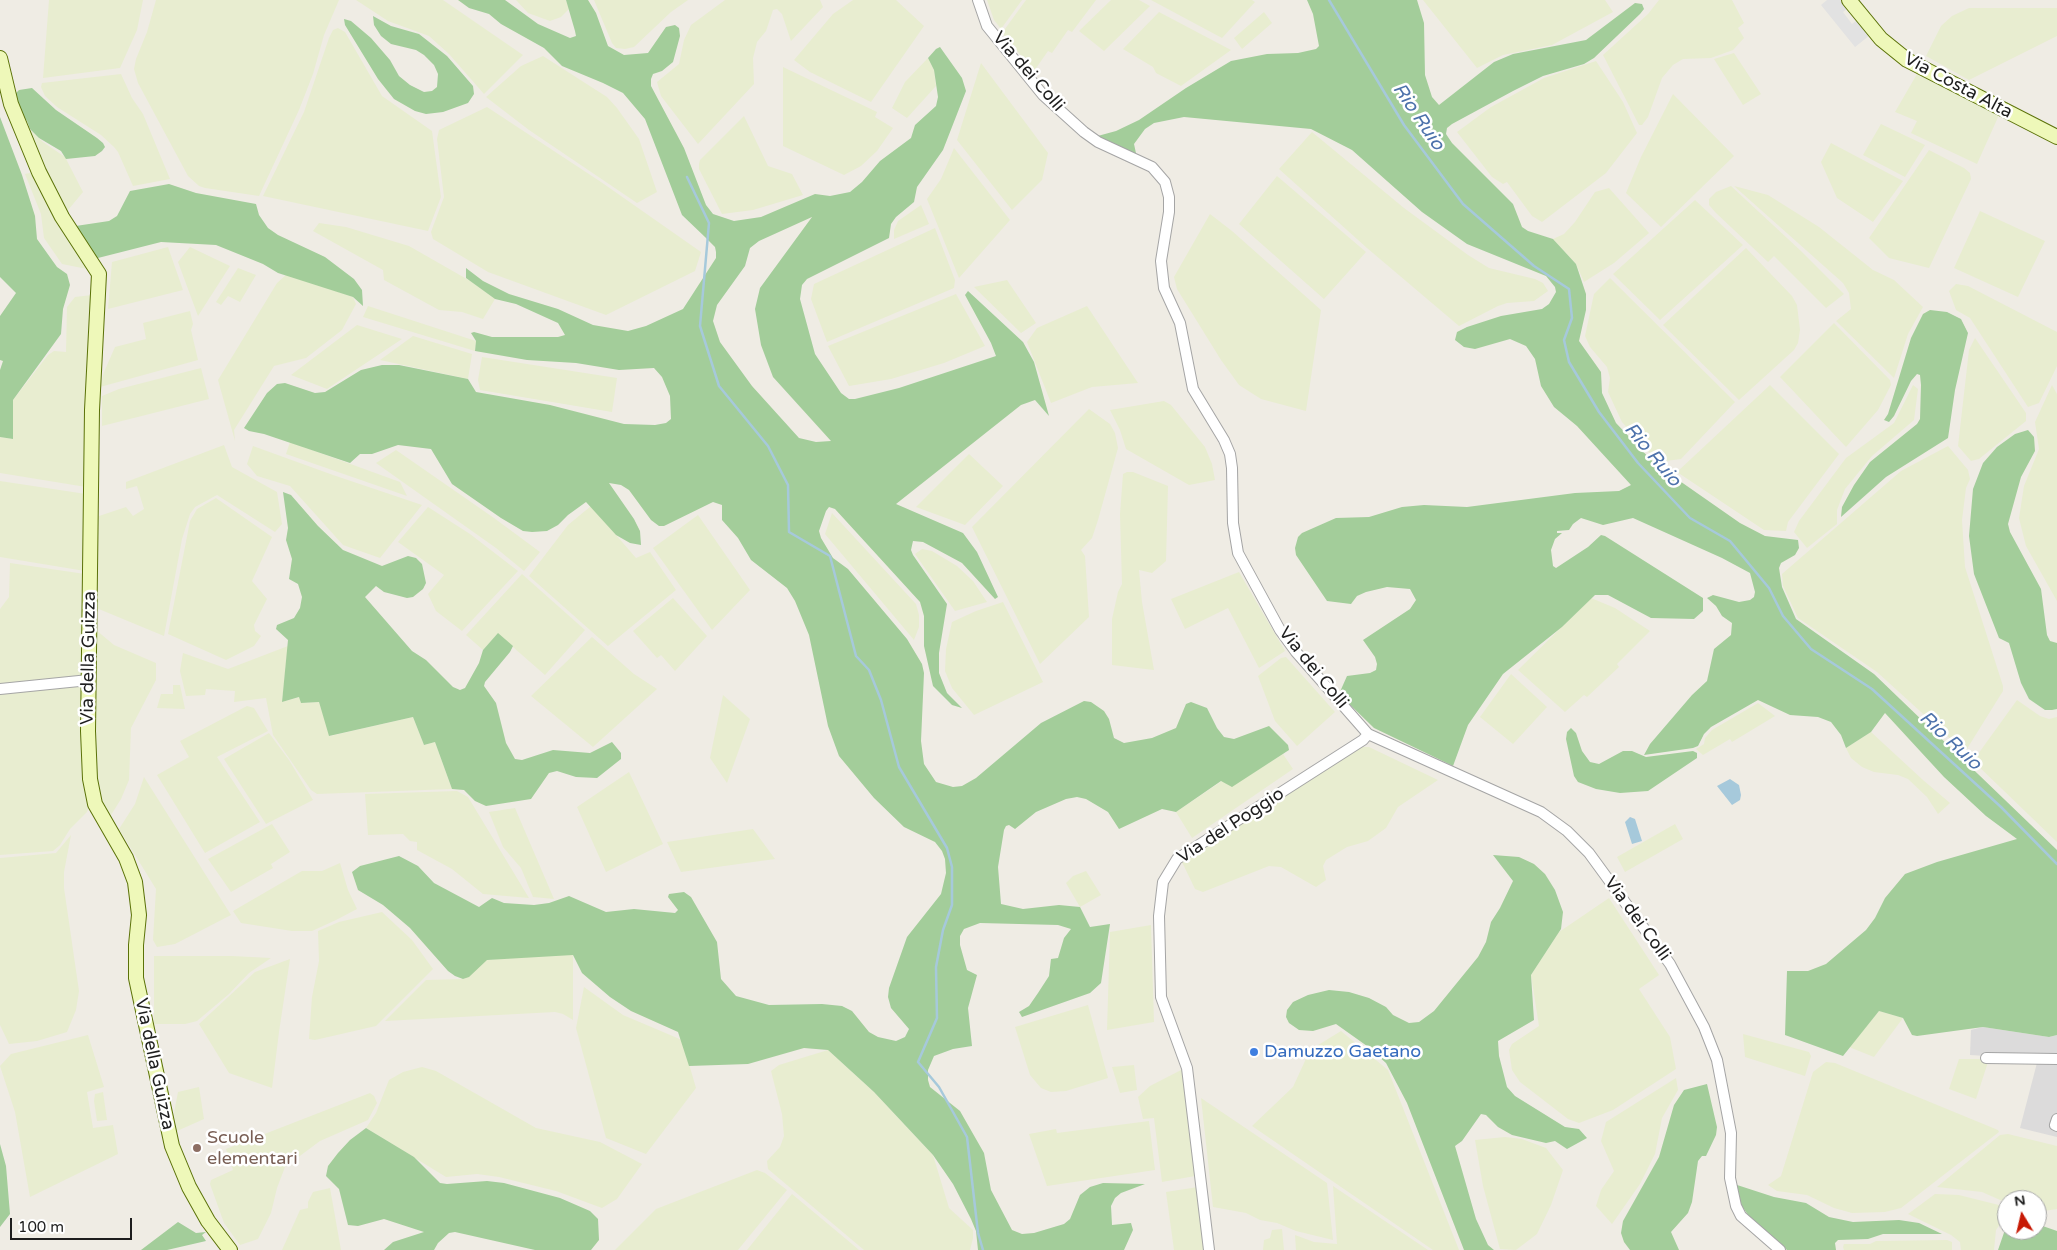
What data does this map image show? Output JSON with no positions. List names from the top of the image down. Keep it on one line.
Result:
{"streets":{"street":["Via dei Colli","Via Costa Alta","Via della Guizza","Via del Poggio"]},"crossings":[["Via dei Colli","Via del Poggio"]],"water":["Rio Ruio"],"places":["Damuzzo Gaetano","Scuole elementari"],"scale_bar":"100 m","north":"top"}
